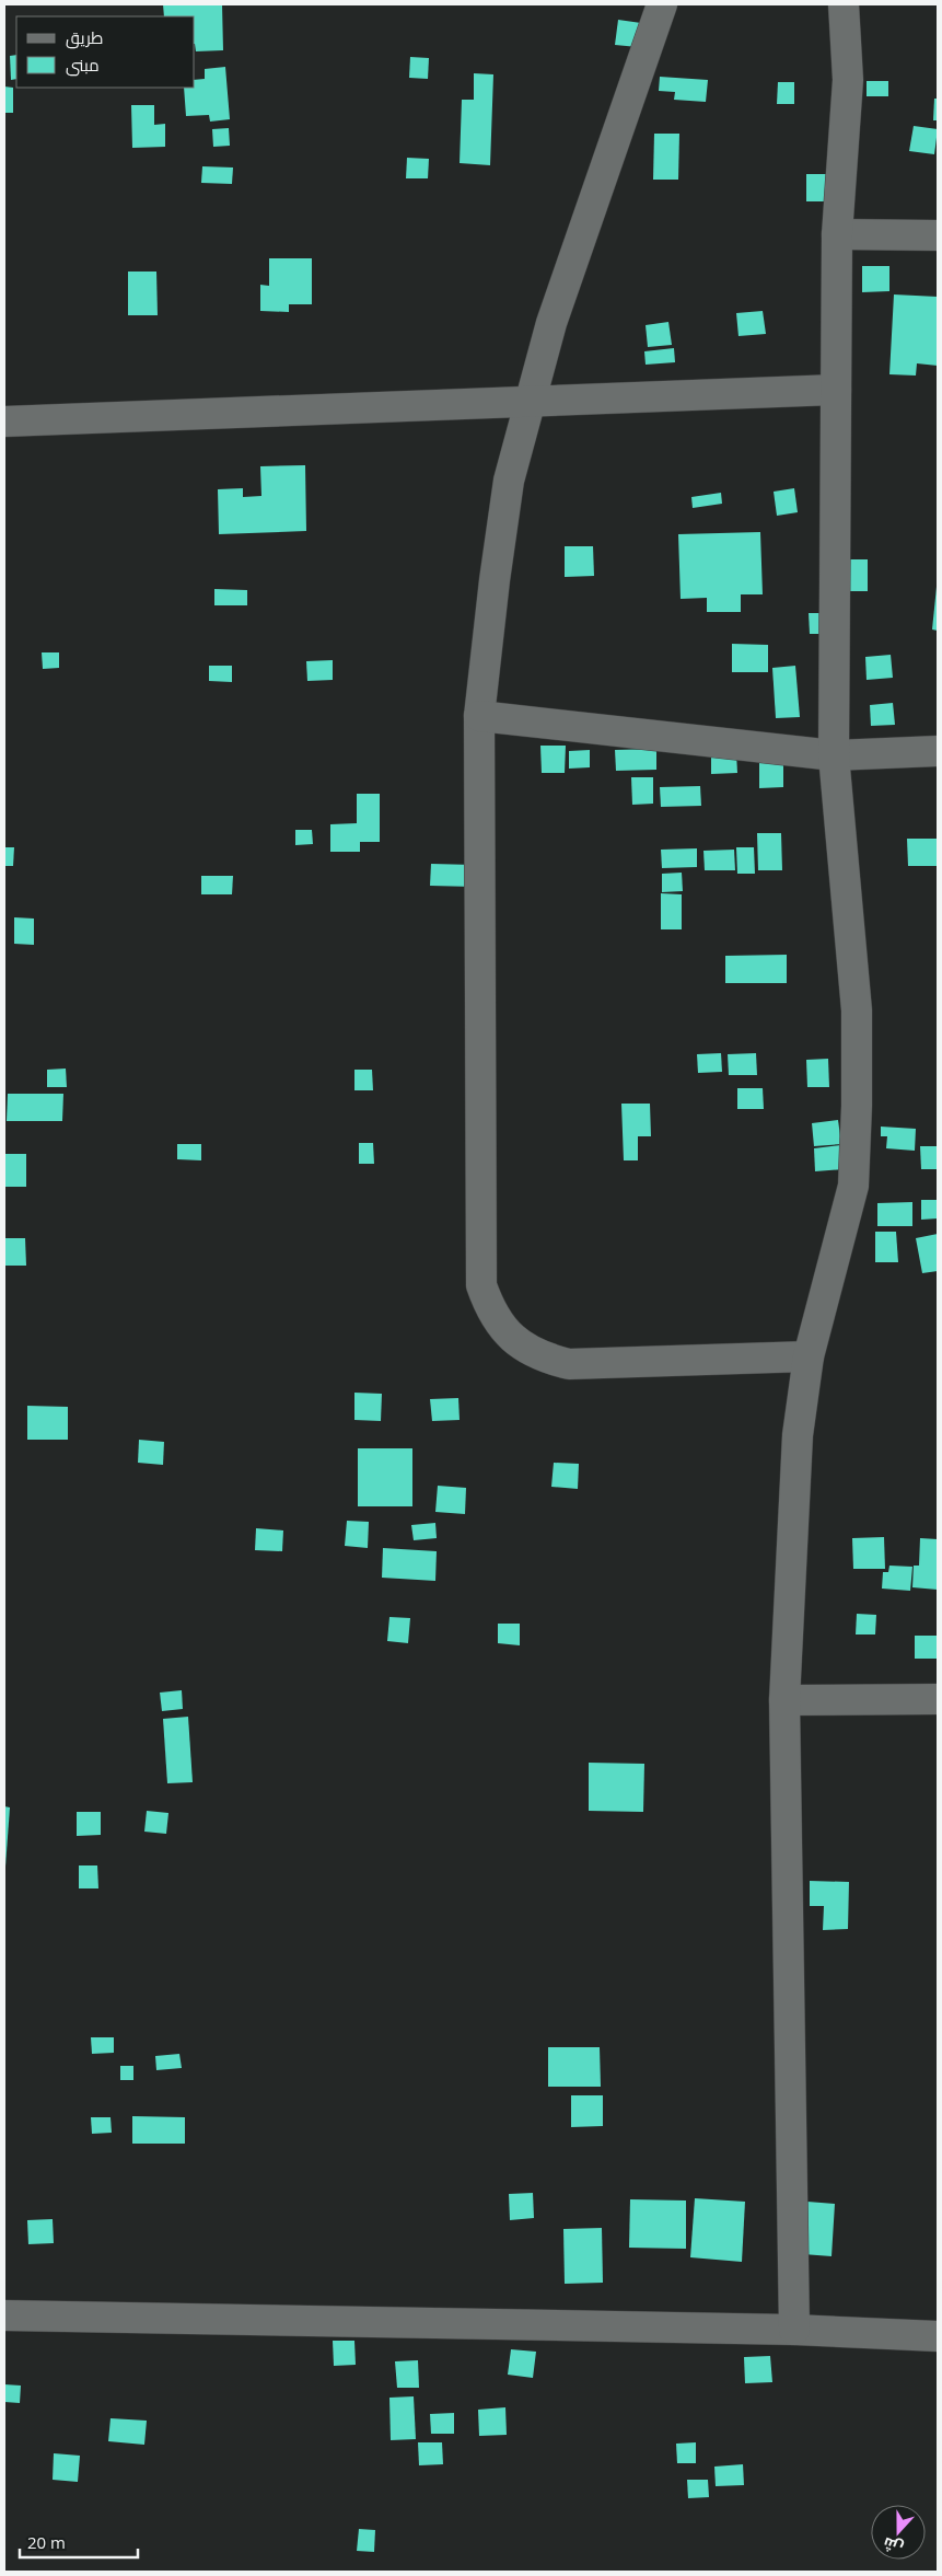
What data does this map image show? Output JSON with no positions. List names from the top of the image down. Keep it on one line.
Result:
{"legend":["طريق","مبنى"],"scale_bar":"20 m","north":"bottom"}
